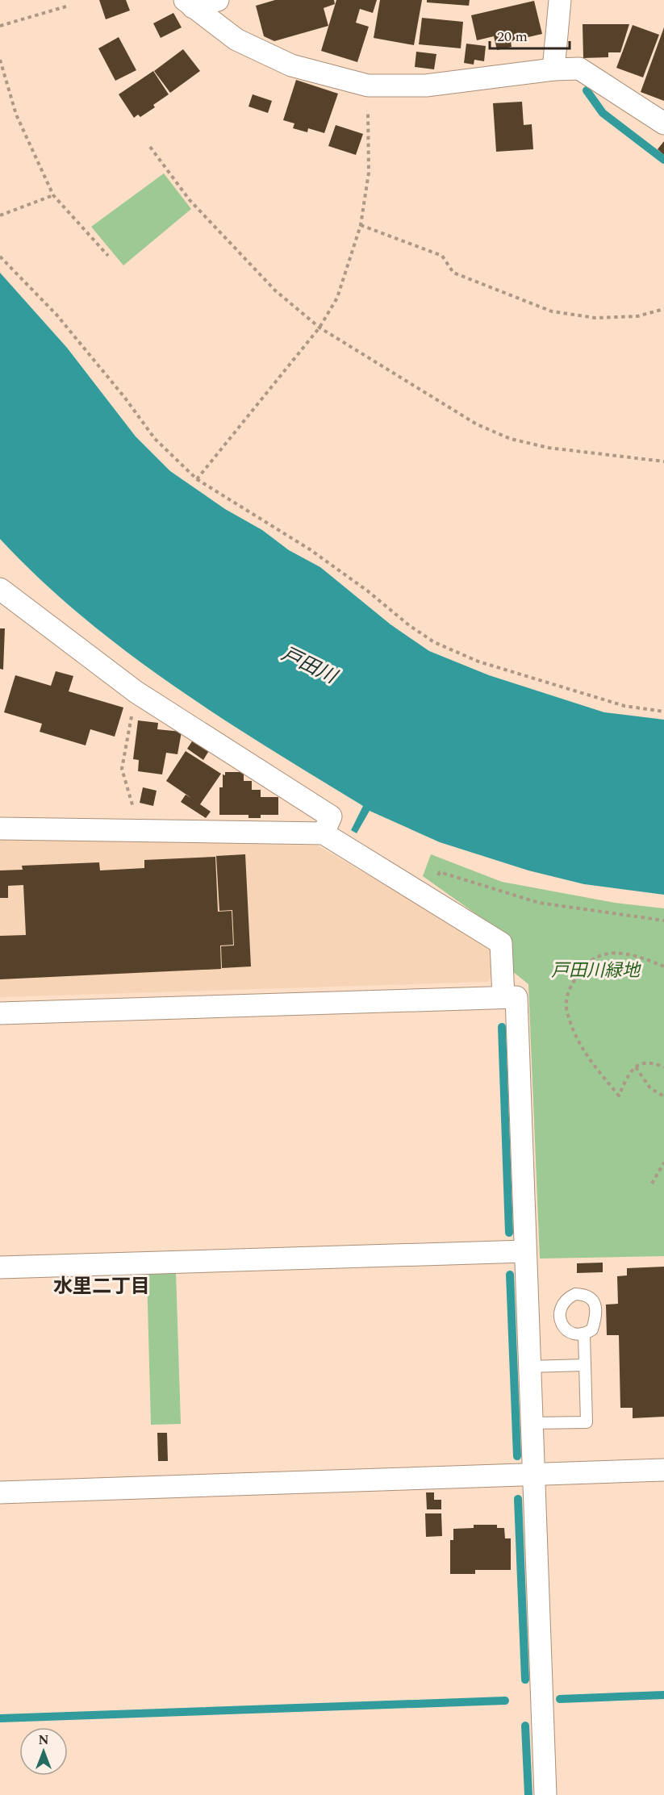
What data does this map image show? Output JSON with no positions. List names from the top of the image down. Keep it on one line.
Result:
{"districts":["水里二丁目"],"water":["戸田川"],"parks":["戸田川緑地"],"scale_bar":"20 m","north":"top"}
